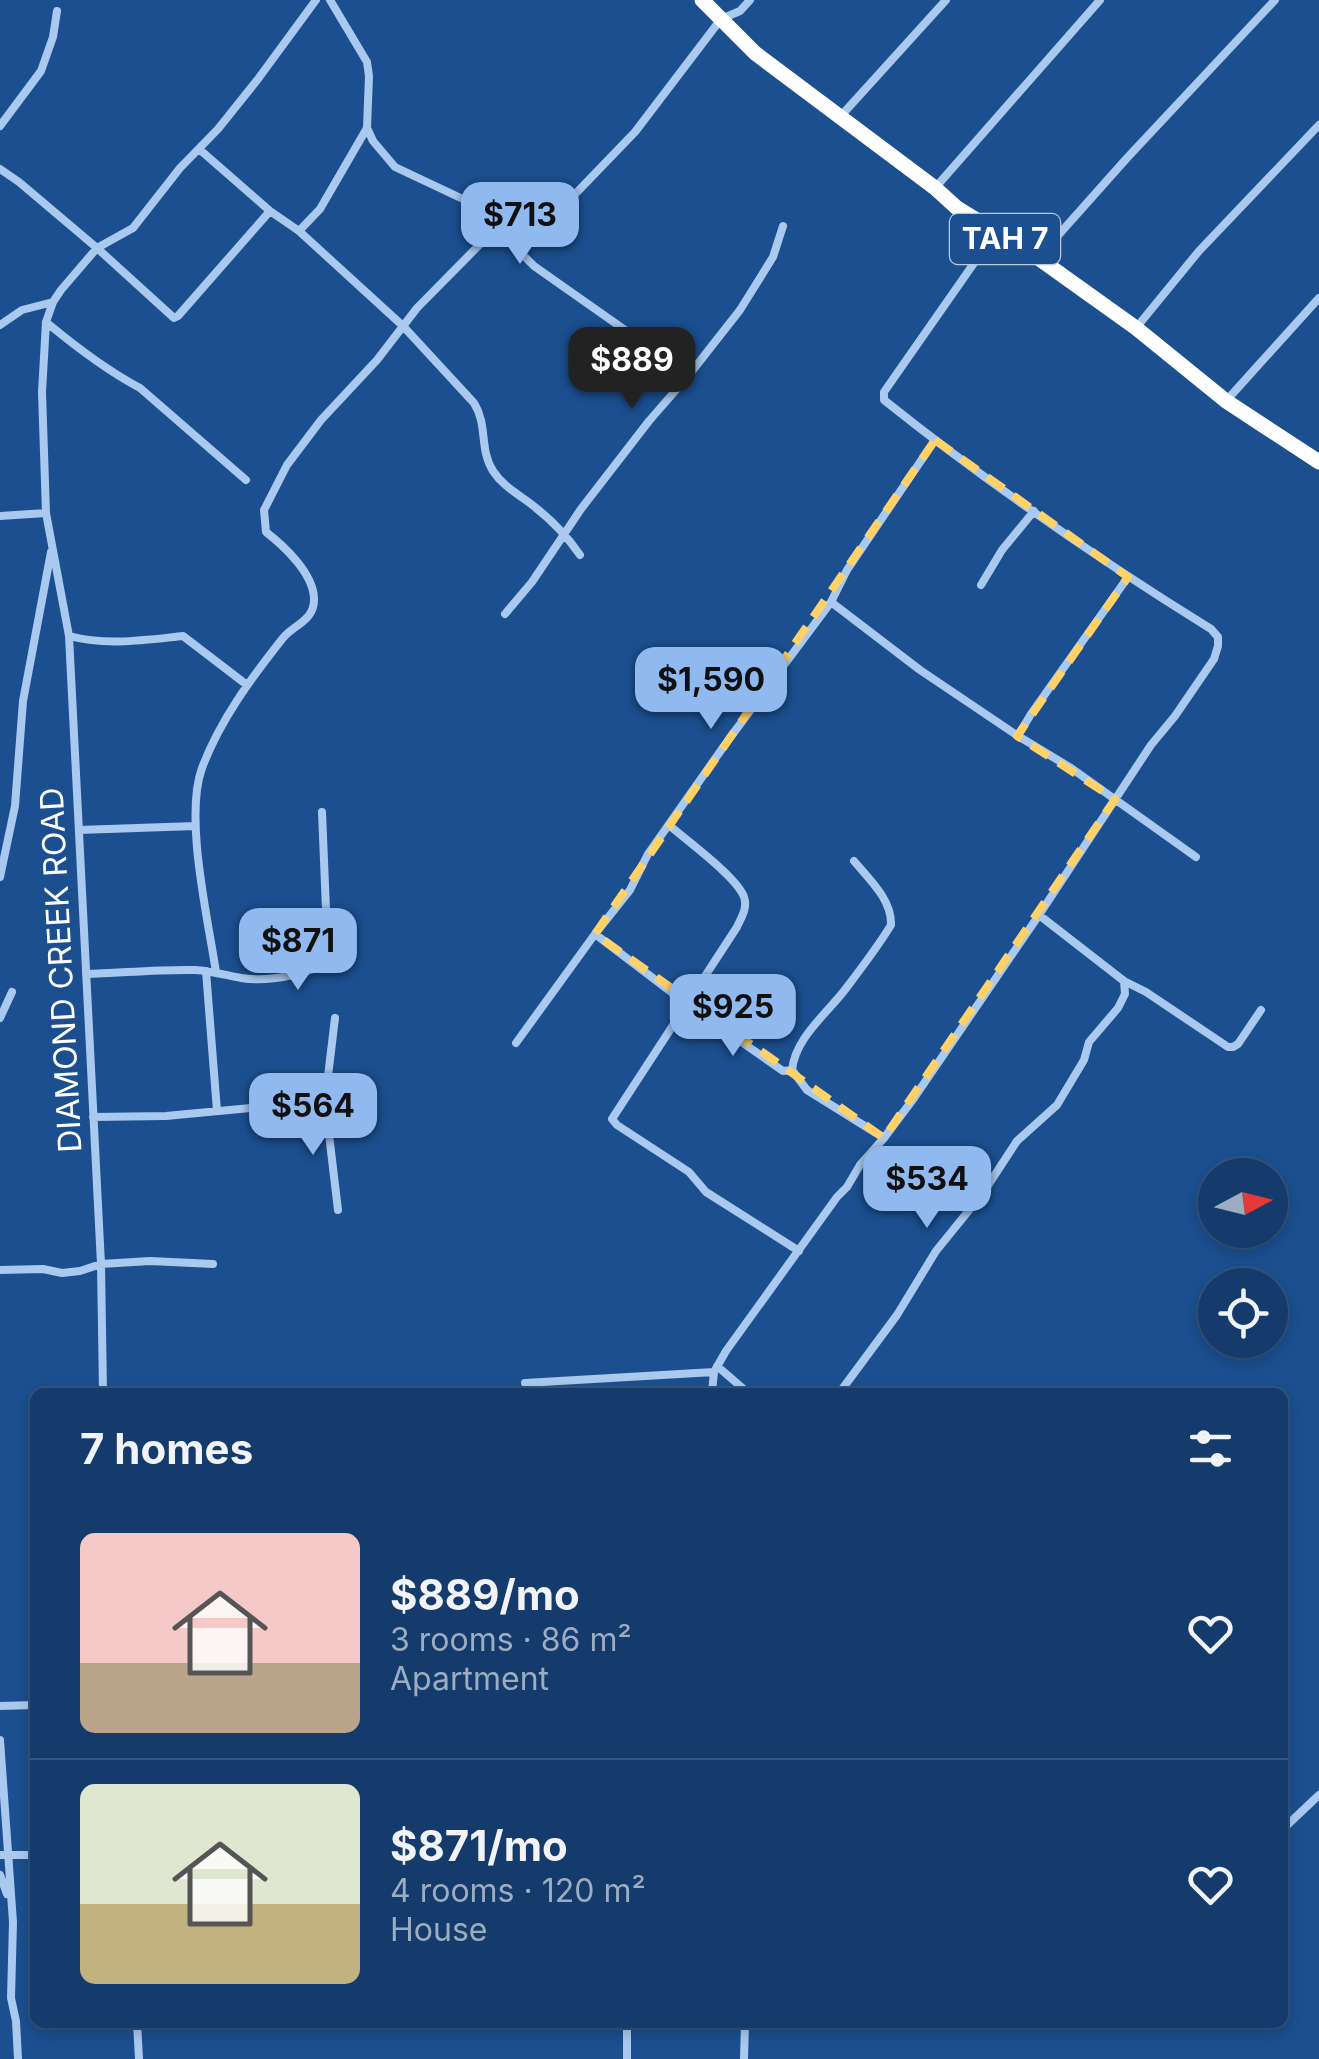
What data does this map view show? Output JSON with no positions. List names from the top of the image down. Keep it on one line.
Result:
{"streets":{"highway":["TAH 7"],"street":["DIAMOND CREEK ROAD"]},"north":"right","page":{"price":["$713","$889","$1,590","$871","$925","$564","$534"],"heading":"7 homes","list":[{"name":"$889/mo","note":"3 rooms · 86 m² · Apartment"},{"name":"$871/mo","note":"4 rooms · 120 m² · House"}]}}
